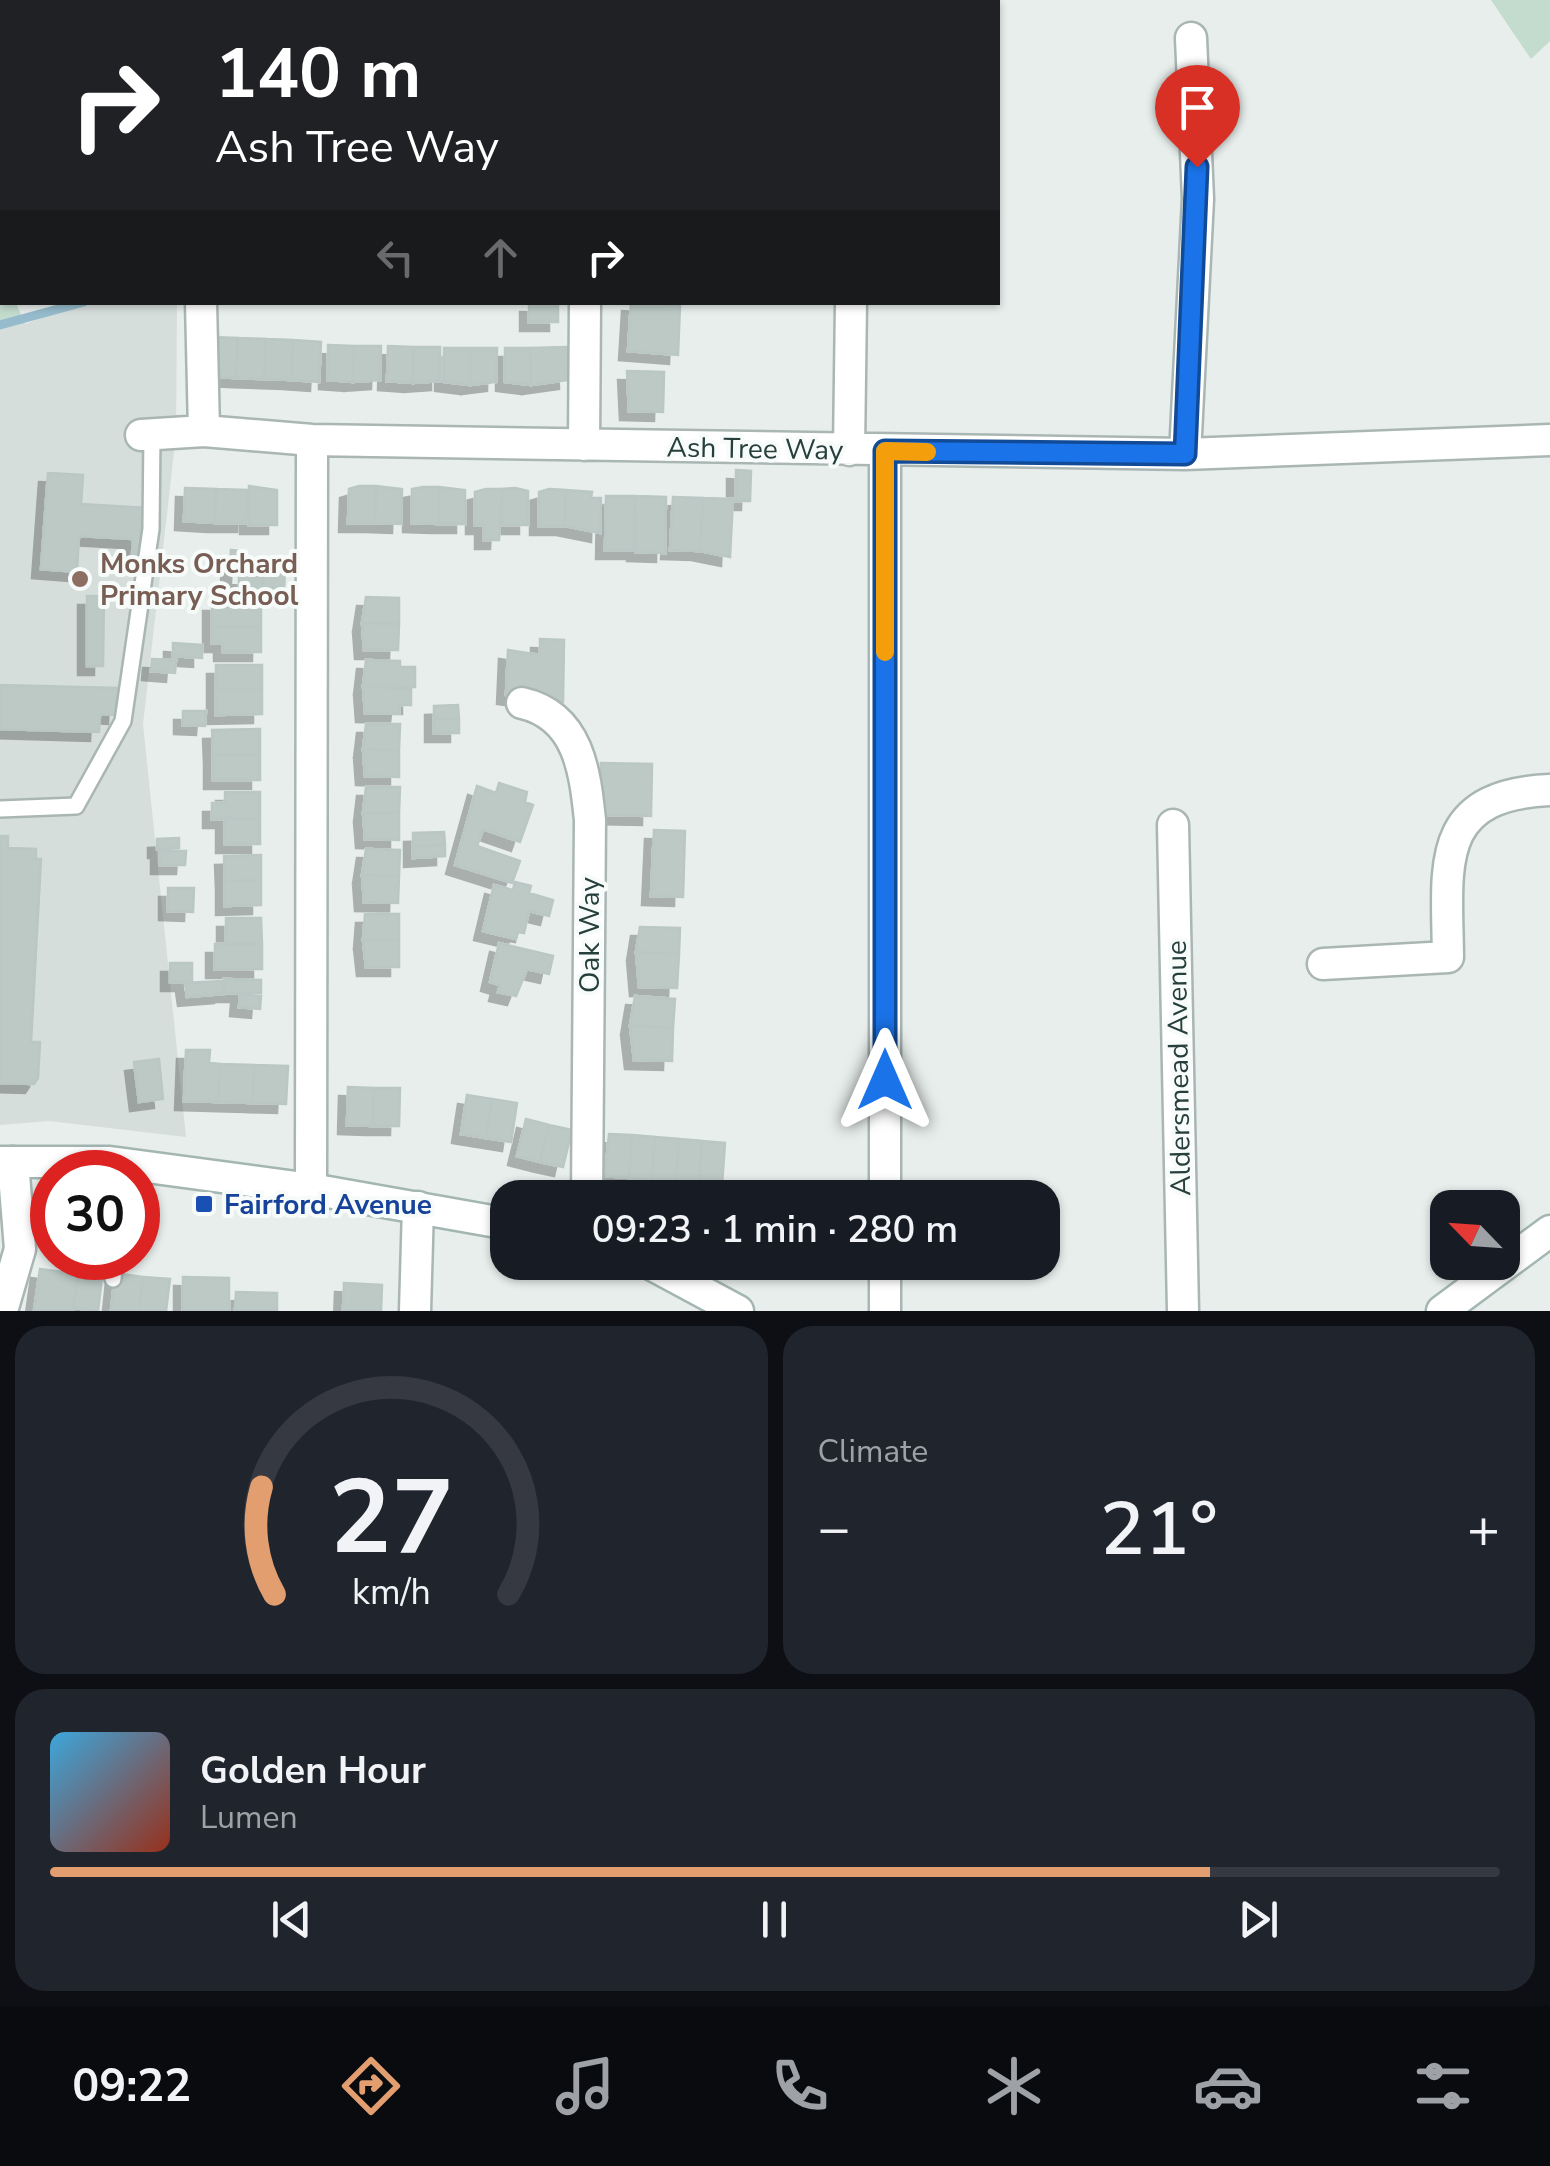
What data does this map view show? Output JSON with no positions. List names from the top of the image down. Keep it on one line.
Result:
{"streets":{"street":["Ash Tree Way","Oak Way","Aldersmead Avenue"]},"places":{"other":["Monks Orchard Primary School"],"transit":["Fairford Avenue"]},"north":"top left","page":{"turn":["140 m","Ash Tree Way"],"limit":"30","trip":"09:23 · 1 min · 280 m","tile":"Climate","heat":["−","21°","+"],"song":["Golden Hour","Lumen"],"tabs":"09:22","gauge":["27","km/h"]}}
